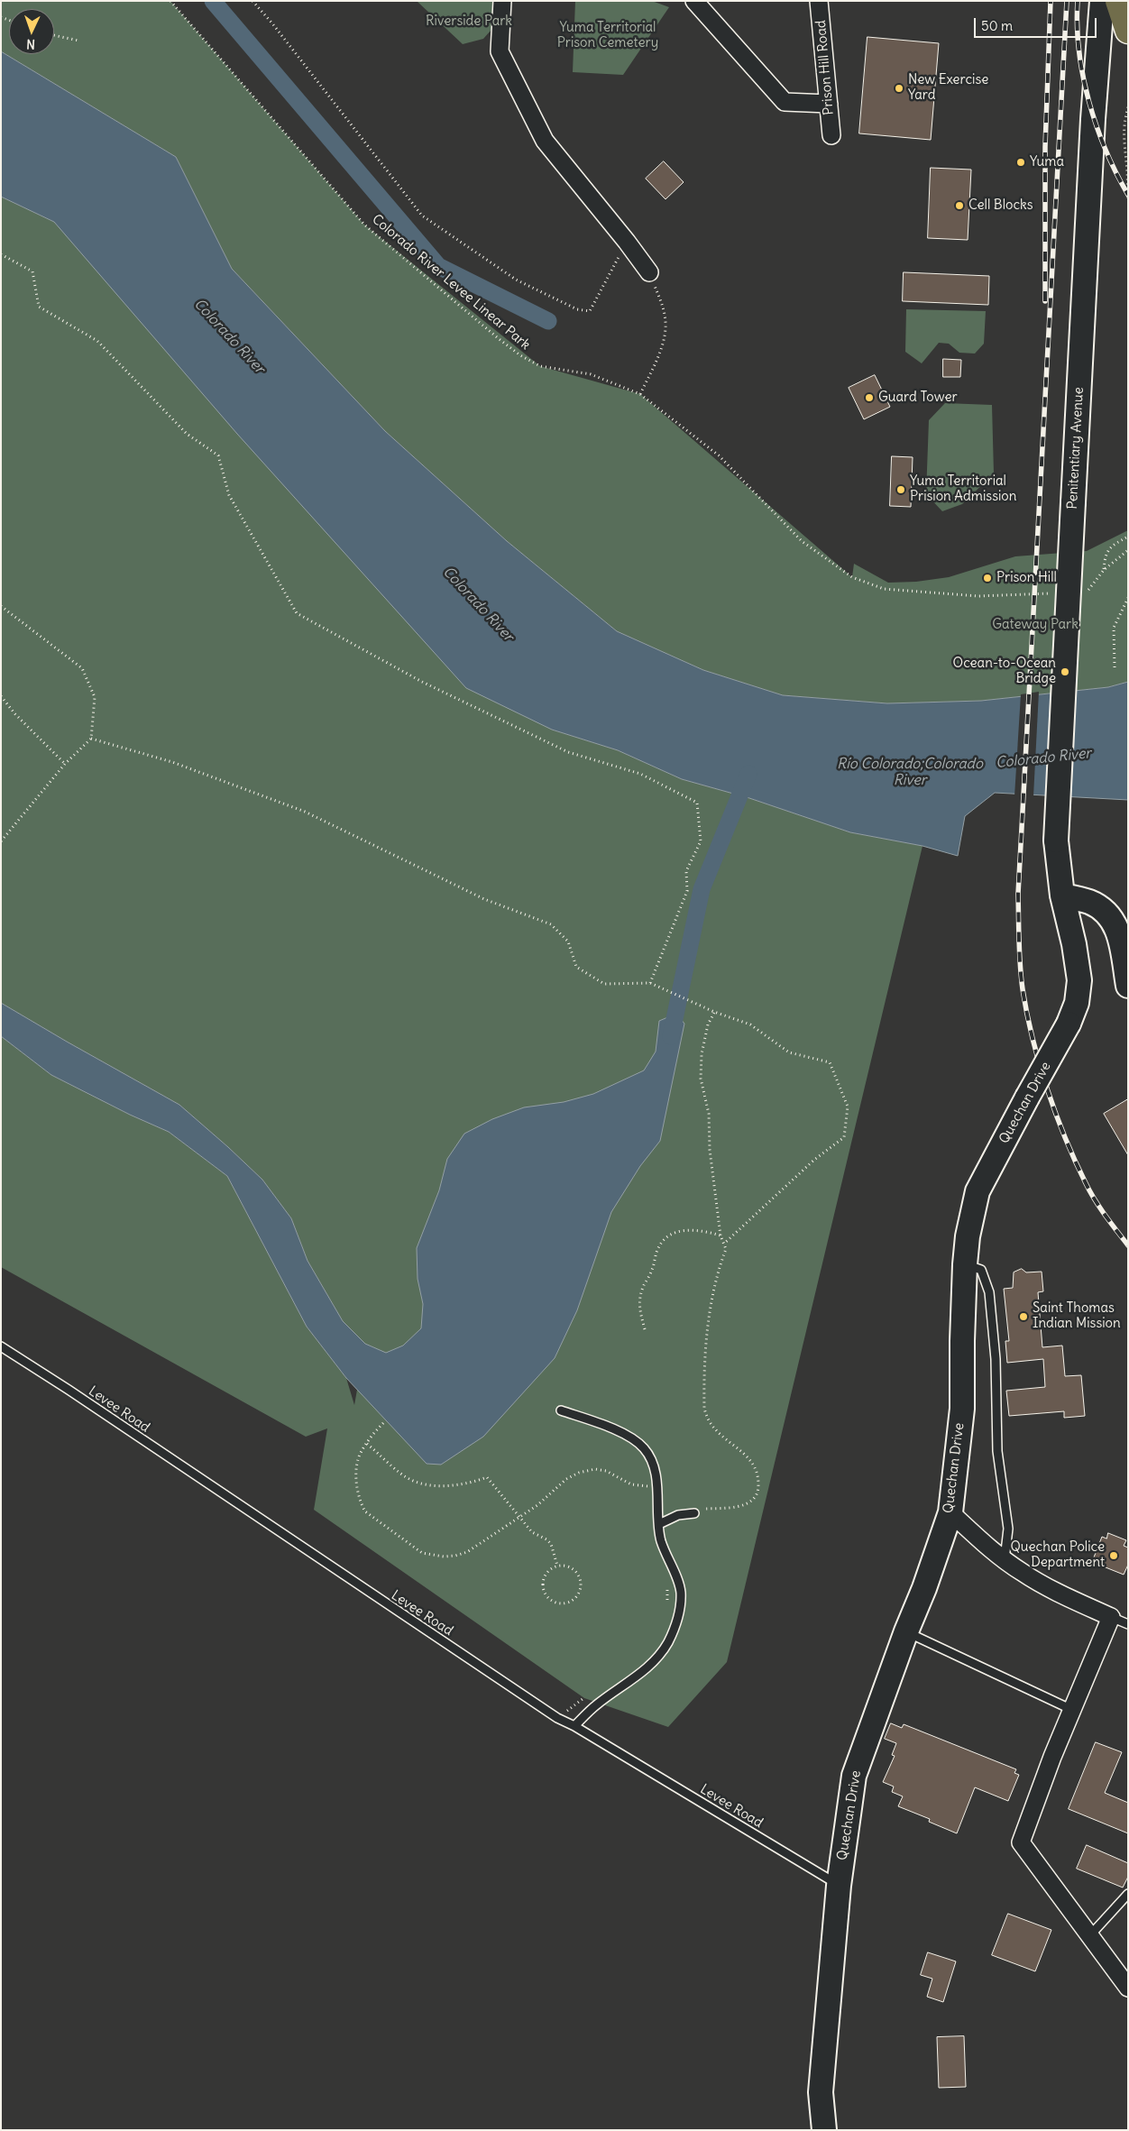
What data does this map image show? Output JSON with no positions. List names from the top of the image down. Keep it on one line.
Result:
{"streets":{"street":["Prison Hill Road","Penitentiary Avenue","Quechan Drive"],"lane":["Levee Road"],"path":["Colorado River Levee Linear Park"]},"crossings":[["Penitentiary Avenue","Quechan Drive"],["Quechan Drive","Levee Road"]],"water":["Colorado River","Río Colorado;Colorado River"],"parks":["Riverside Park","Yuma Territorial Prison Cemetery","Gateway Park"],"places":["New Exercise Yard","Yuma","Cell Blocks","Guard Tower","Yuma Territorial Prision Admission","Prison Hill","Ocean-to-Ocean Bridge","Saint Thomas Indian Mission","Quechan Police Department"],"scale_bar":"50 m","north":"bottom"}
